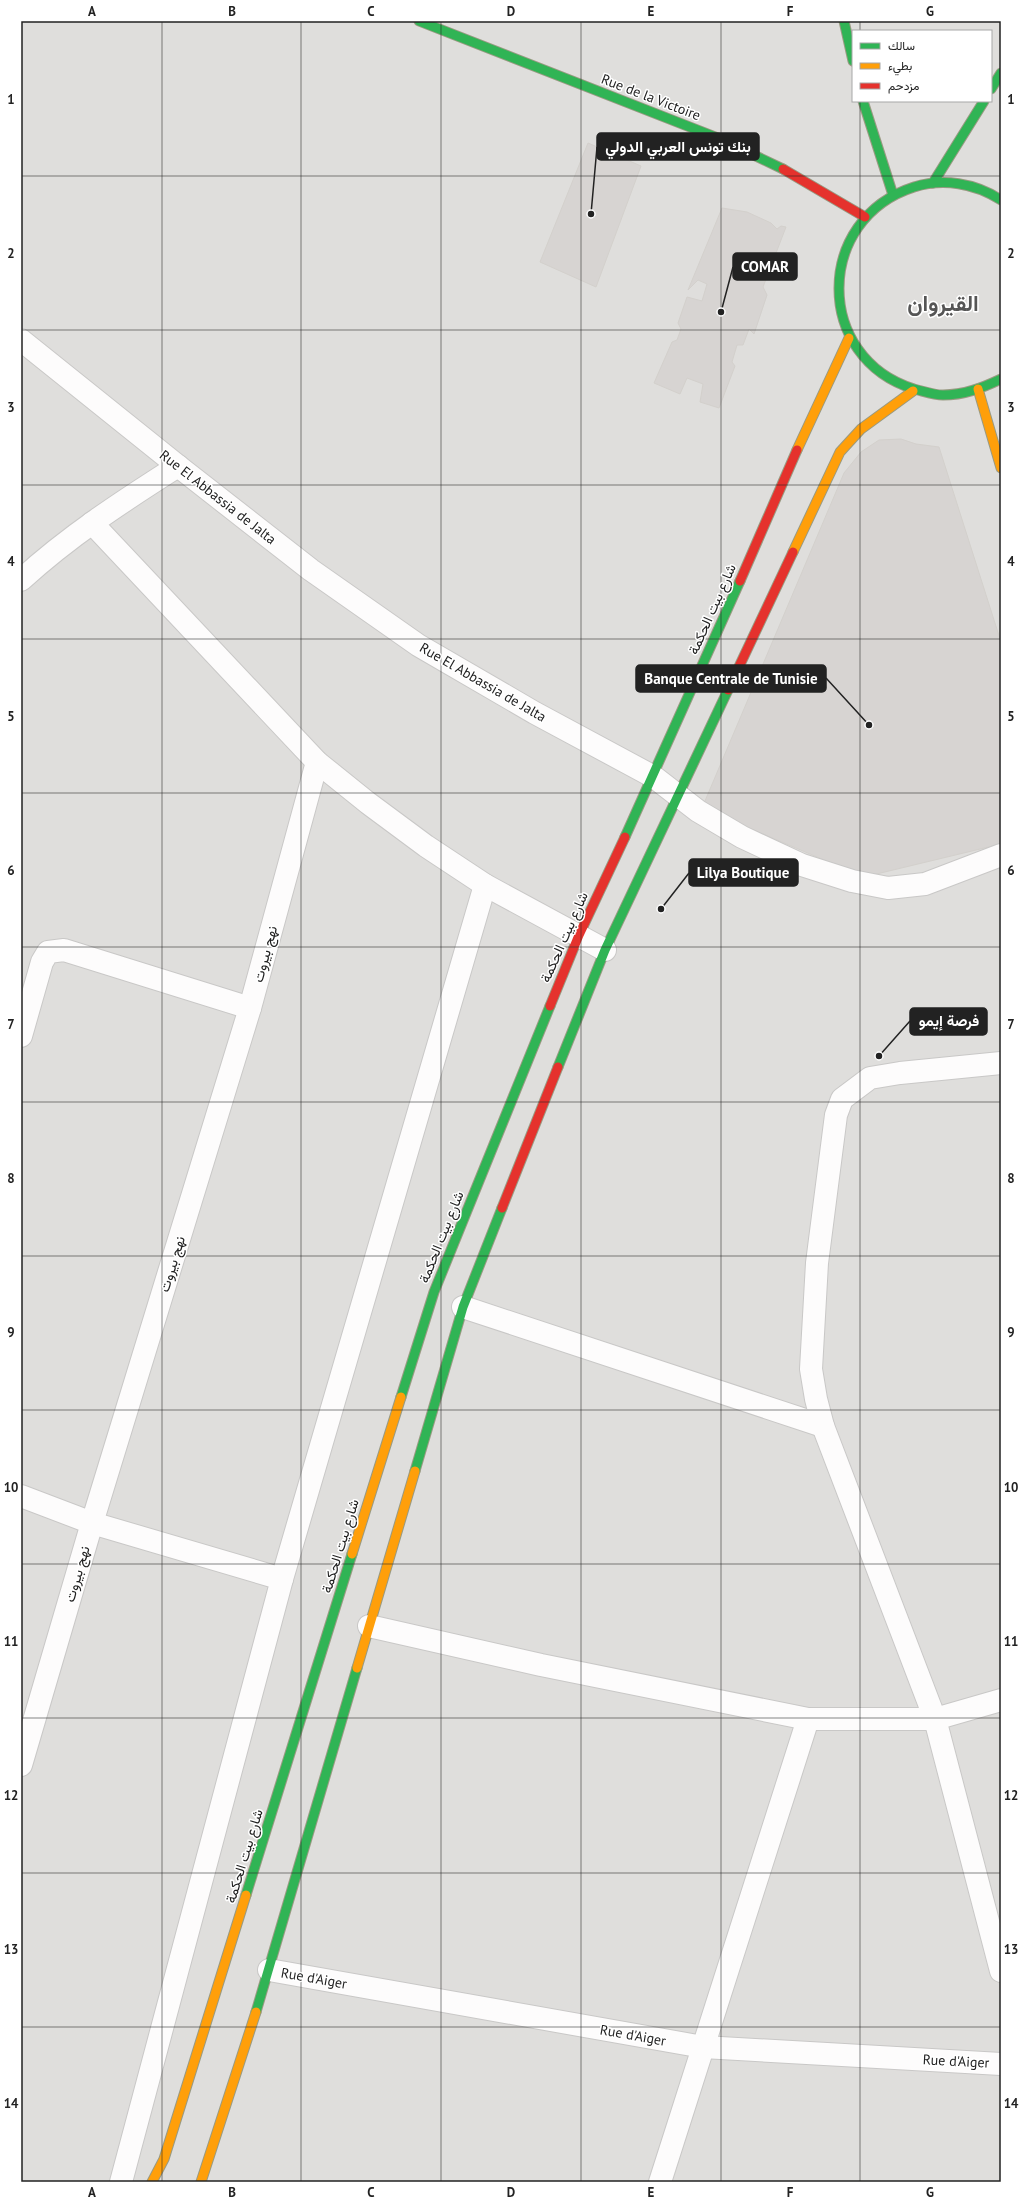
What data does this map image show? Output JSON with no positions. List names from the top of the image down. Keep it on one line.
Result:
{"streets":{"main road":["Rue de la Victoire","شارع بيت الحكمة"],"street":["Rue El Abbassia de Jalta","نهج بيروت","Rue d'Aiger"]},"crossings":[["Rue El Abbassia de Jalta","شارع بيت الحكمة"]],"districts":["القيروان"],"places":["بنك تونس العربي الدولي","COMAR","Banque Centrale de Tunisie","Lilya Boutique","فرصة إيمو"],"legend":["سالك","بطيء","مزدحم"],"grid":{"columns":["A","B","C","D","E","F","G"],"rows":["1","2","3","4","5","6","7","8","9","10","11","12","13","14"]}}
